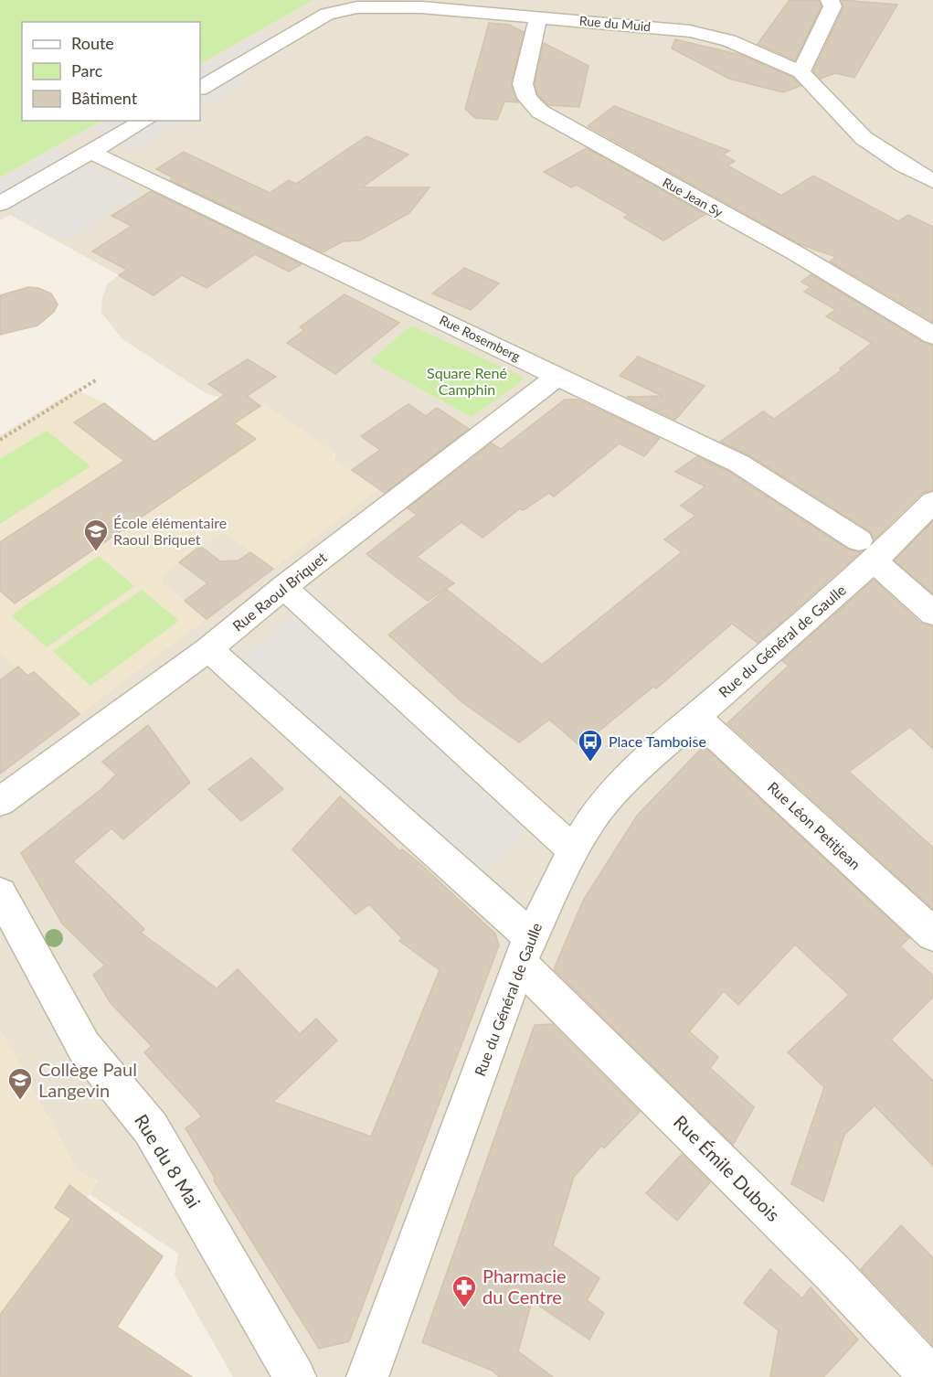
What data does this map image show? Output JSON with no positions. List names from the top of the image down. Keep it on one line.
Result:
{"streets":{"street":["Rue du Muid","Rue Jean Sy","Rue Rosemberg","Rue Raoul Briquet","Rue du Général de Gaulle","Rue Léon Petitjean","Rue du 8 Mai","Rue Émile Dubois"]},"crossings":[["Rue du Muid","Rue Jean Sy"],["Rue Rosemberg","Rue Raoul Briquet"],["Rue Rosemberg","Rue du Général de Gaulle"],["Rue du Général de Gaulle","Rue Léon Petitjean"],["Rue du Général de Gaulle","Rue Émile Dubois"]],"parks":["Square René Camphin"],"places":{"school or university":["École élémentaire Raoul Briquet","Collège Paul Langevin"],"bus stop":["Place Tamboise"],"pharmacy":["Pharmacie du Centre"]},"legend":["Route","Parc","Bâtiment"]}
